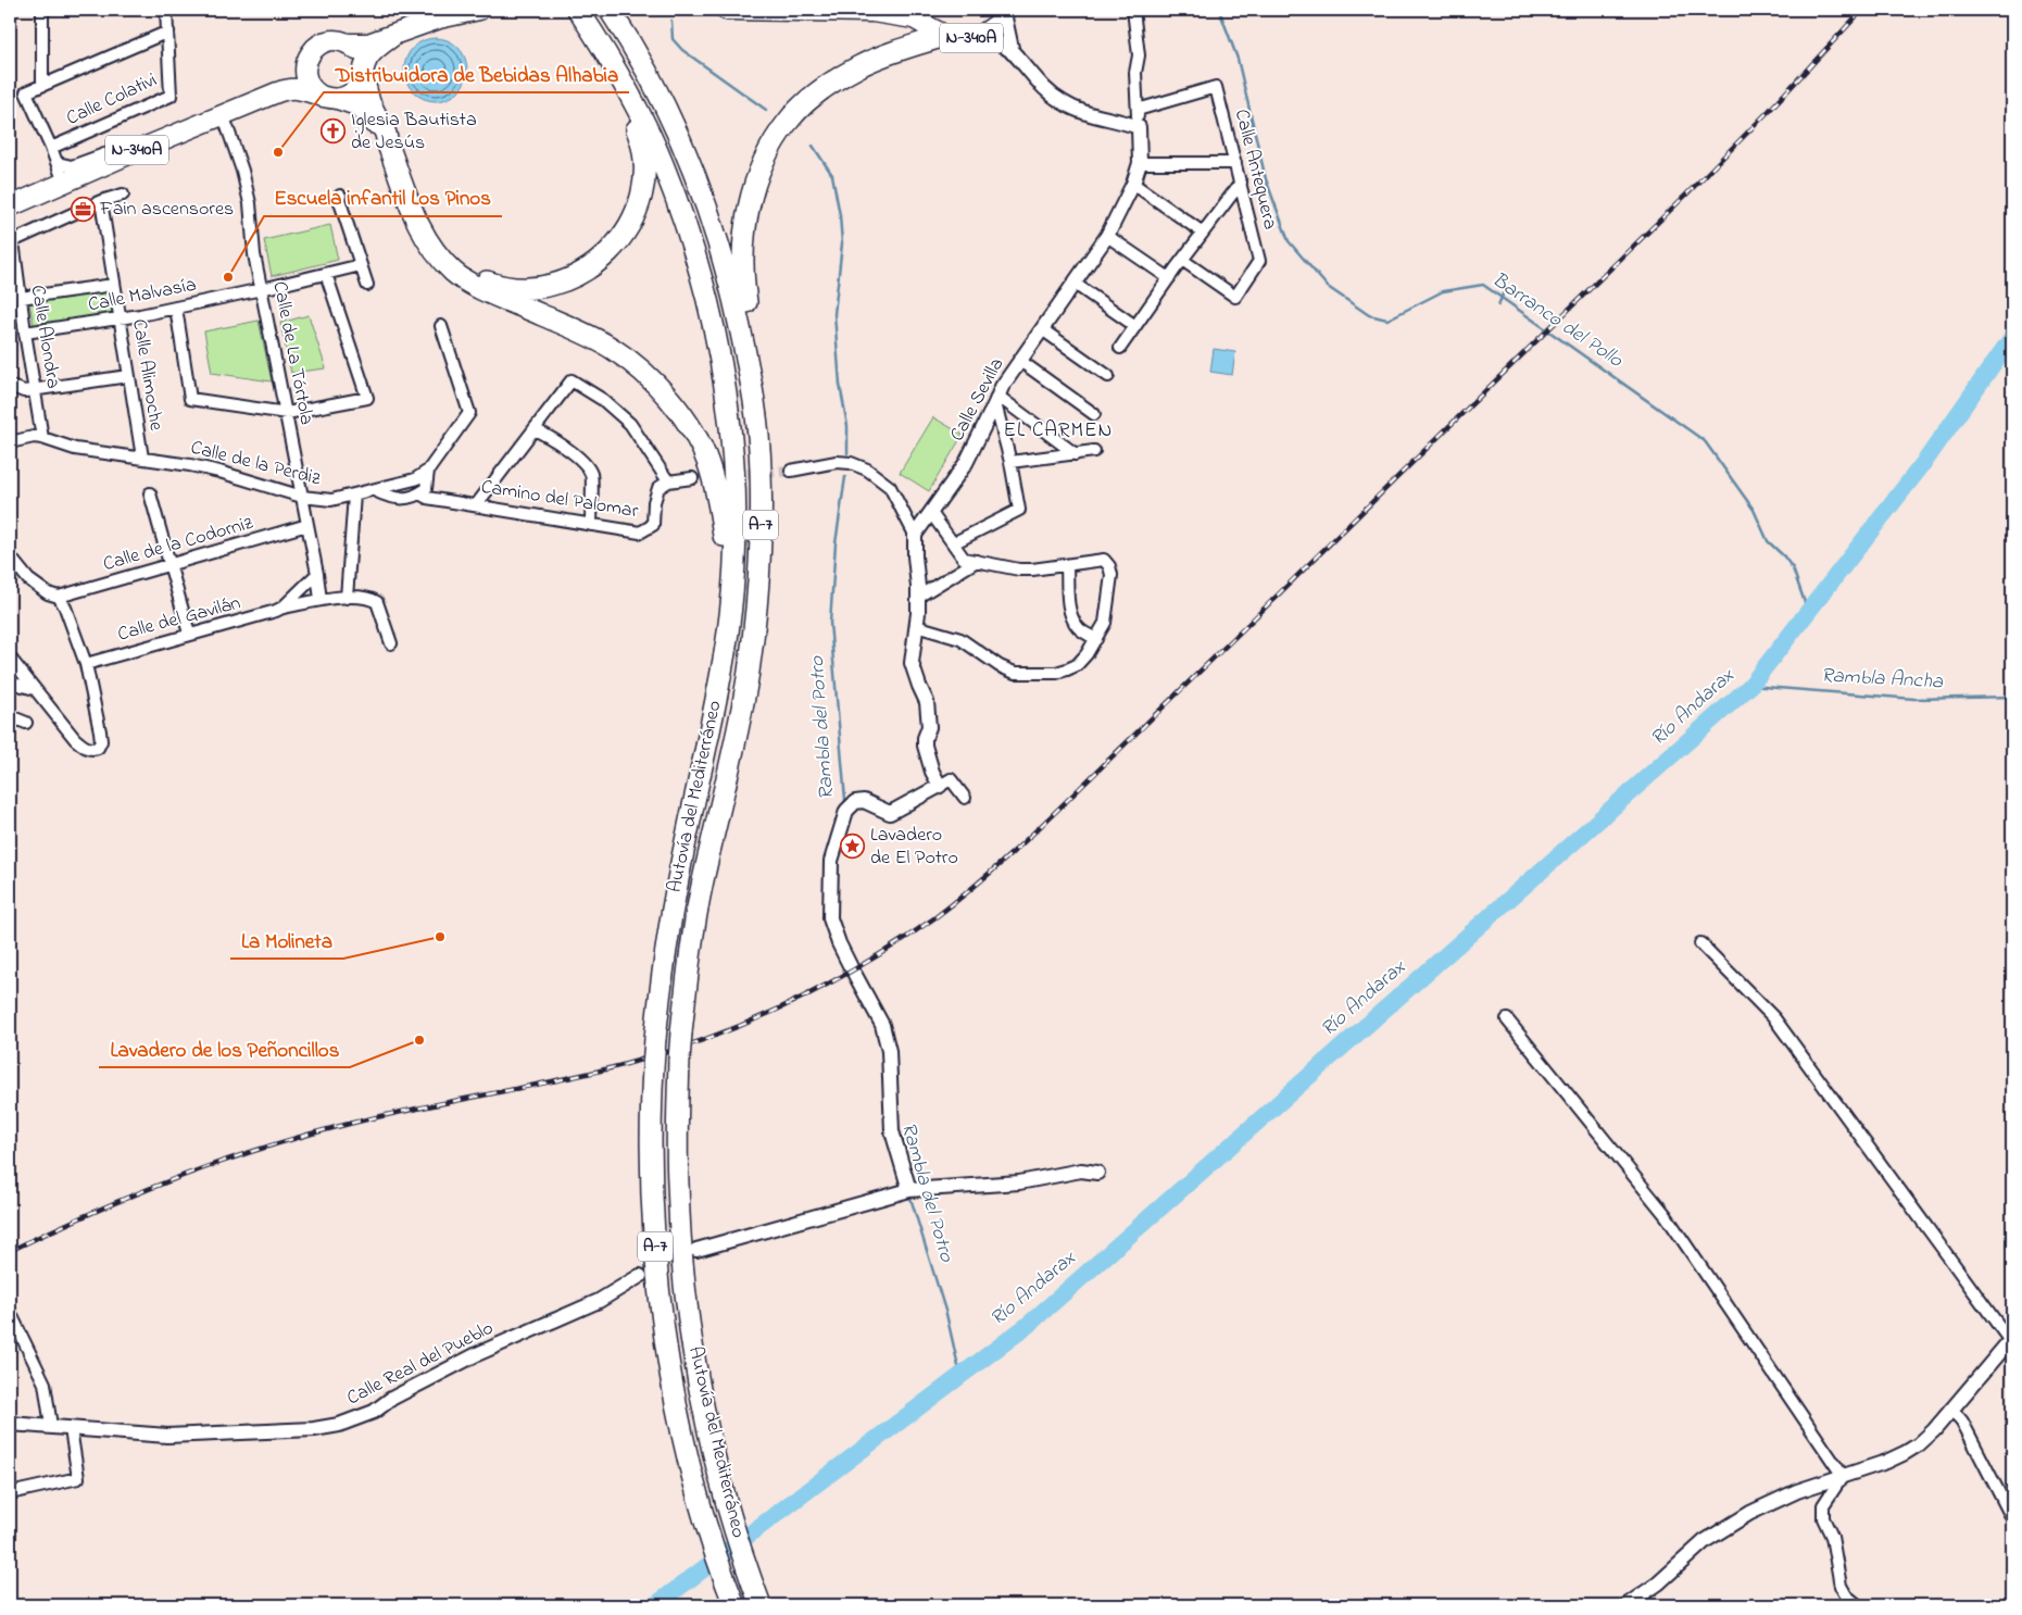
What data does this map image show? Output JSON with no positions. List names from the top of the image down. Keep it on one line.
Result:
{"streets":{"highway":["N-340A","A-7","Autovía del Mediterráneo"],"street":["Calle Colativi","Calle Antequera","Calle Malvasía","Calle Alondra","Calle de La Tórtola","Calle Alimoche","Calle Sevilla","Calle de la Perdiz","Camino del Palomar","Calle de la Codorniz","Calle del Gavilán","Calle Real del Pueblo"]},"crossings":[["N-340A","Calle de La Tórtola"],["Calle Antequera","Calle Sevilla"],["Calle Malvasía","Calle Alondra"],["Calle Malvasía","Calle de La Tórtola"],["Calle Malvasía","Calle Alimoche"],["Calle Alondra","Calle de la Perdiz"],["Calle de La Tórtola","Calle de la Perdiz"],["Calle de La Tórtola","Calle de la Codorniz"],["Calle de La Tórtola","Calle del Gavilán"],["Calle Alimoche","Calle de la Perdiz"],["Calle de la Perdiz","Camino del Palomar"]],"districts":["EL CARMEN"],"water":["Barranco del Pollo","Rambla Ancha","Río Andarax","Rambla del Potro"],"places":{"church":["Iglesia Bautista de Jesús"],"other":["Distribuidora de Bebidas Alhabia","Escuela infantil Los Pinos","La Molineta","Lavadero de los Peñoncillos"],"office":["Fain ascensores"],"place":["Lavadero de El Potro"]}}
